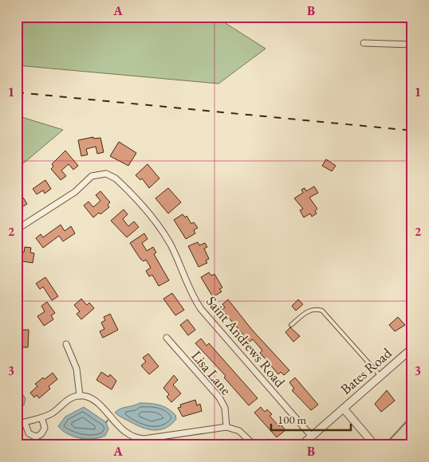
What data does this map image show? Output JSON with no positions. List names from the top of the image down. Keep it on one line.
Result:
{"streets":{"street":["Saint Andrews Road","Bates Road","Lisa Lane"]},"crossings":[["Saint Andrews Road","Bates Road"]],"scale_bar":"100 m","grid":{"columns":["A","B"],"rows":["1","2","3"]}}
